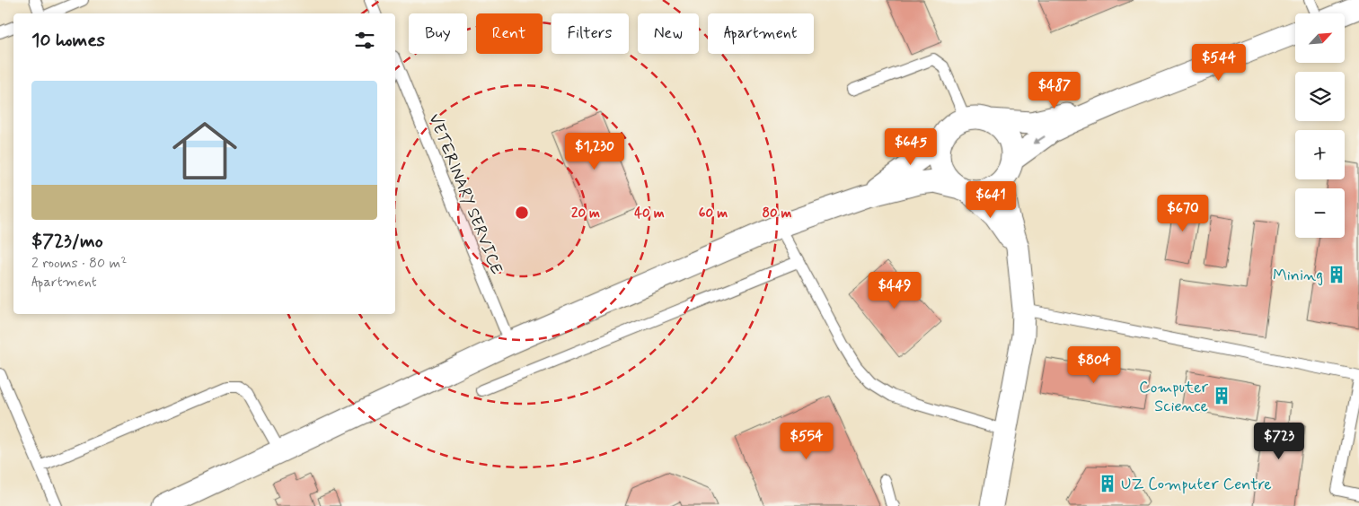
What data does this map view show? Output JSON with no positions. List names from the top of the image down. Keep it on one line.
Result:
{"streets":{"lane":["VETERINARY SERVICE"]},"places":{"building":["Mining","Computer Science","UZ Computer Centre"]},"north":"top right","page":{"map_buttons":["+","−"],"chip":["Buy","Rent","Filters","New","Apartment"],"heading":"10 homes","price":["$544","$487","$645","$1,230","$641","$670","$449","$804","$554","$723"],"list":[{"name":"$723/mo","note":"2 rooms · 80 m² · Apartment"}]},"rings":["20 m","40 m","60 m","80 m"]}
